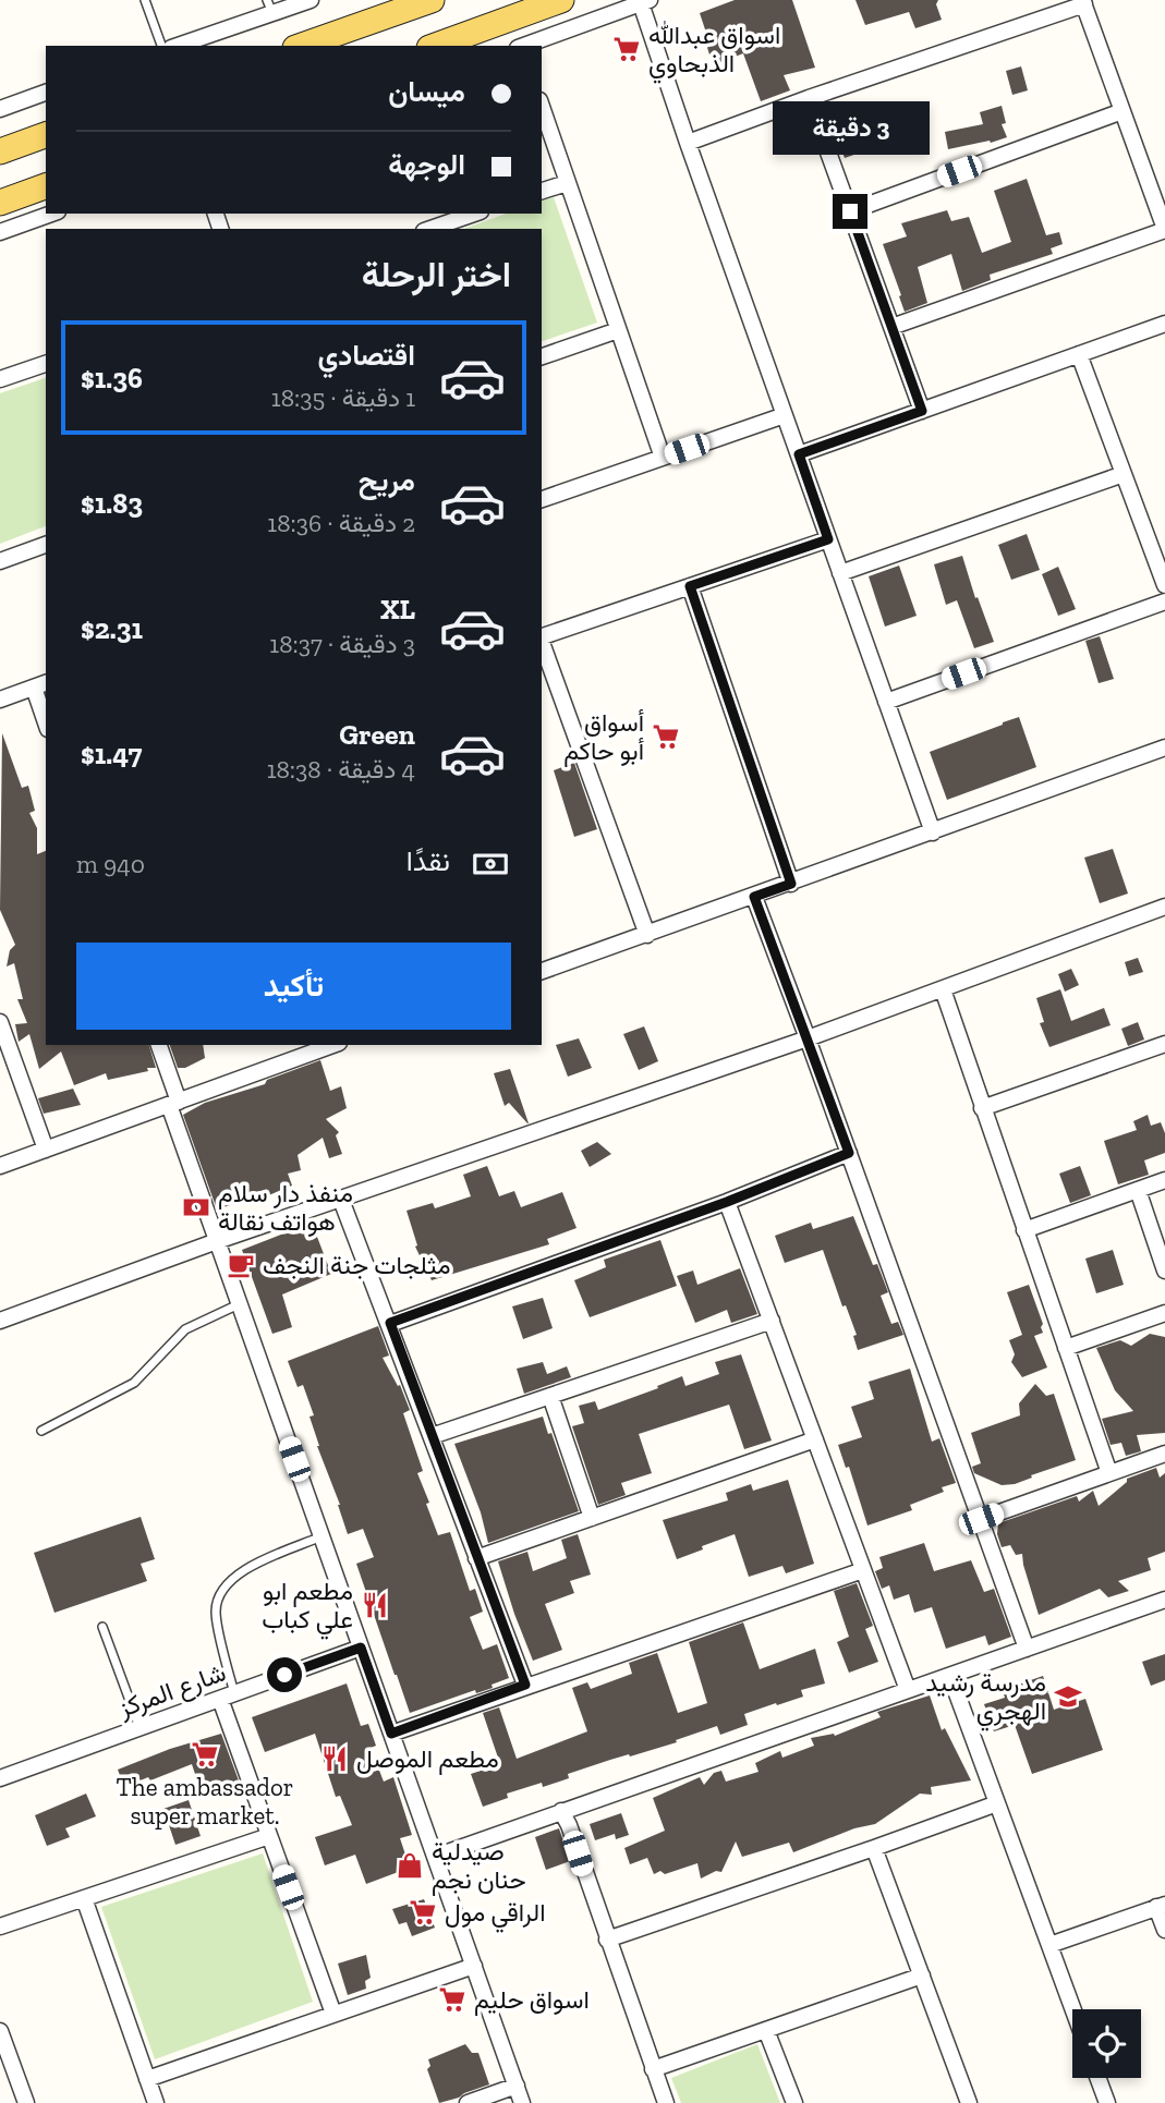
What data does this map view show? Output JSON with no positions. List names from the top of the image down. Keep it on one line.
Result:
{"streets":{"street":["شارع المركز"]},"places":{"supermarket":["اسواق عبدالله الذبحاوي","أسواق أبو حاكم","The ambassador super market.","الراقي مول","اسواق حليم"],"bank":["منفذ دار سلام هواتف نقالة"],"cafe":["مثلجات جنة النجف"],"restaurant":["مطعم ابو علي كباب","مطعم الموصل"],"school or university":["مدرسة رشيد الهجري"],"shop":["صيدلية حنان نجم"]},"page":{"banner":["ميسان","الوجهة"],"bubble":"3 دقيقة","heading":"اختر الرحلة","list":[{"name":"اقتصادي","note":"1 دقيقة · 18:35","value":"$1.36"},{"name":"مريح","note":"2 دقيقة · 18:36","value":"$1.83"},{"name":"XL","note":"3 دقيقة · 18:37","value":"$2.31"},{"name":"Green","note":"4 دقيقة · 18:38","value":"$1.47"}],"pay":["نقدًا","940 m"],"buttons":"تأكيد"}}
